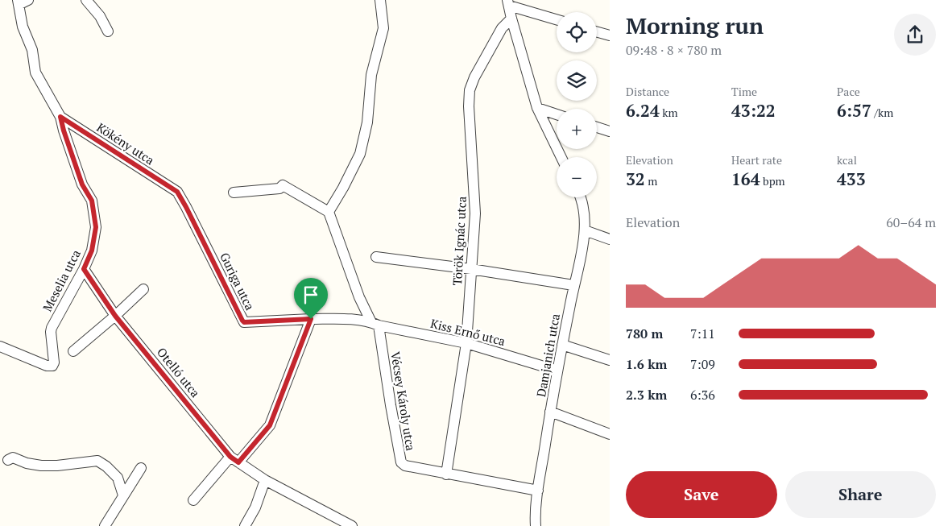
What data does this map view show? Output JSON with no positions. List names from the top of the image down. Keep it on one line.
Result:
{"streets":{"street":["Kökény utca","Török Ignác utca","Meselia utca","Guriga utca","Kiss Ernő utca","Damjanich utca","Otelló utca","Vécsey Károly utca"]},"crossings":[["Kökény utca","Meselia utca"],["Kökény utca","Guriga utca"],["Török Ignác utca","Kiss Ernő utca"],["Török Ignác utca","Vécsey Károly utca"],["Meselia utca","Otelló utca"],["Guriga utca","Kiss Ernő utca"],["Kiss Ernő utca","Damjanich utca"],["Kiss Ernő utca","Vécsey Károly utca"],["Damjanich utca","Vécsey Károly utca"]],"page":{"heading":["Morning run","09:48 · 8 × 780 m"],"map_buttons":["+","−"],"stats":[["Distance","6.24 km"],["Time","43:22"],["Pace","6:57 /km"],["Elevation","32 m"],["Heart rate","164 bpm"],["kcal","433"]],"chart":["Elevation","60–64 m"],"list":[{"name":"780 m","note":"7:11"},{"name":"1.6 km","note":"7:09"},{"name":"2.3 km","note":"6:36"}],"buttons":["Save","Share"]}}
